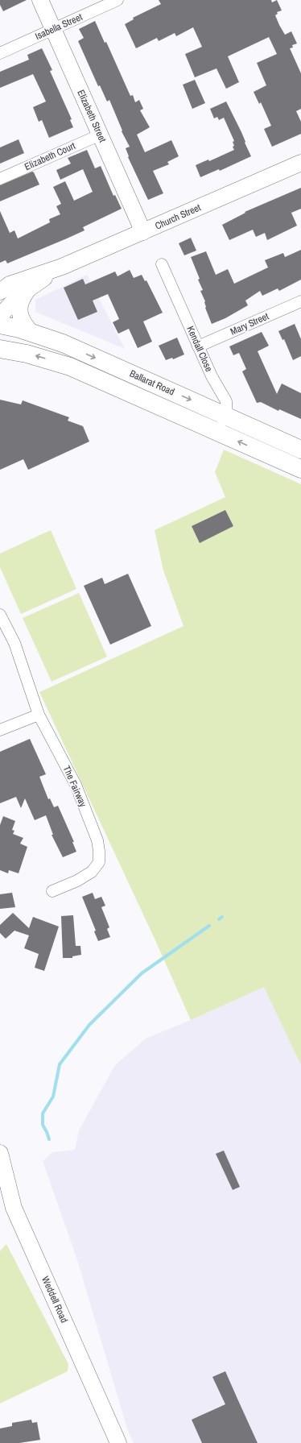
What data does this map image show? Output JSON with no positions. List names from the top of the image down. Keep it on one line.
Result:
{"streets":{"highway":["Ballarat Road"],"street":["Isabella Street","Elizabeth Street","Elizabeth Court","Church Street","Mary Street","Kendall Close","The Fairway","Weddell Road"]},"crossings":[["Isabella Street","Elizabeth Street"],["Elizabeth Street","Elizabeth Court"],["Elizabeth Street","Church Street"],["Mary Street","Kendall Close"],["Kendall Close","Ballarat Road"]]}
